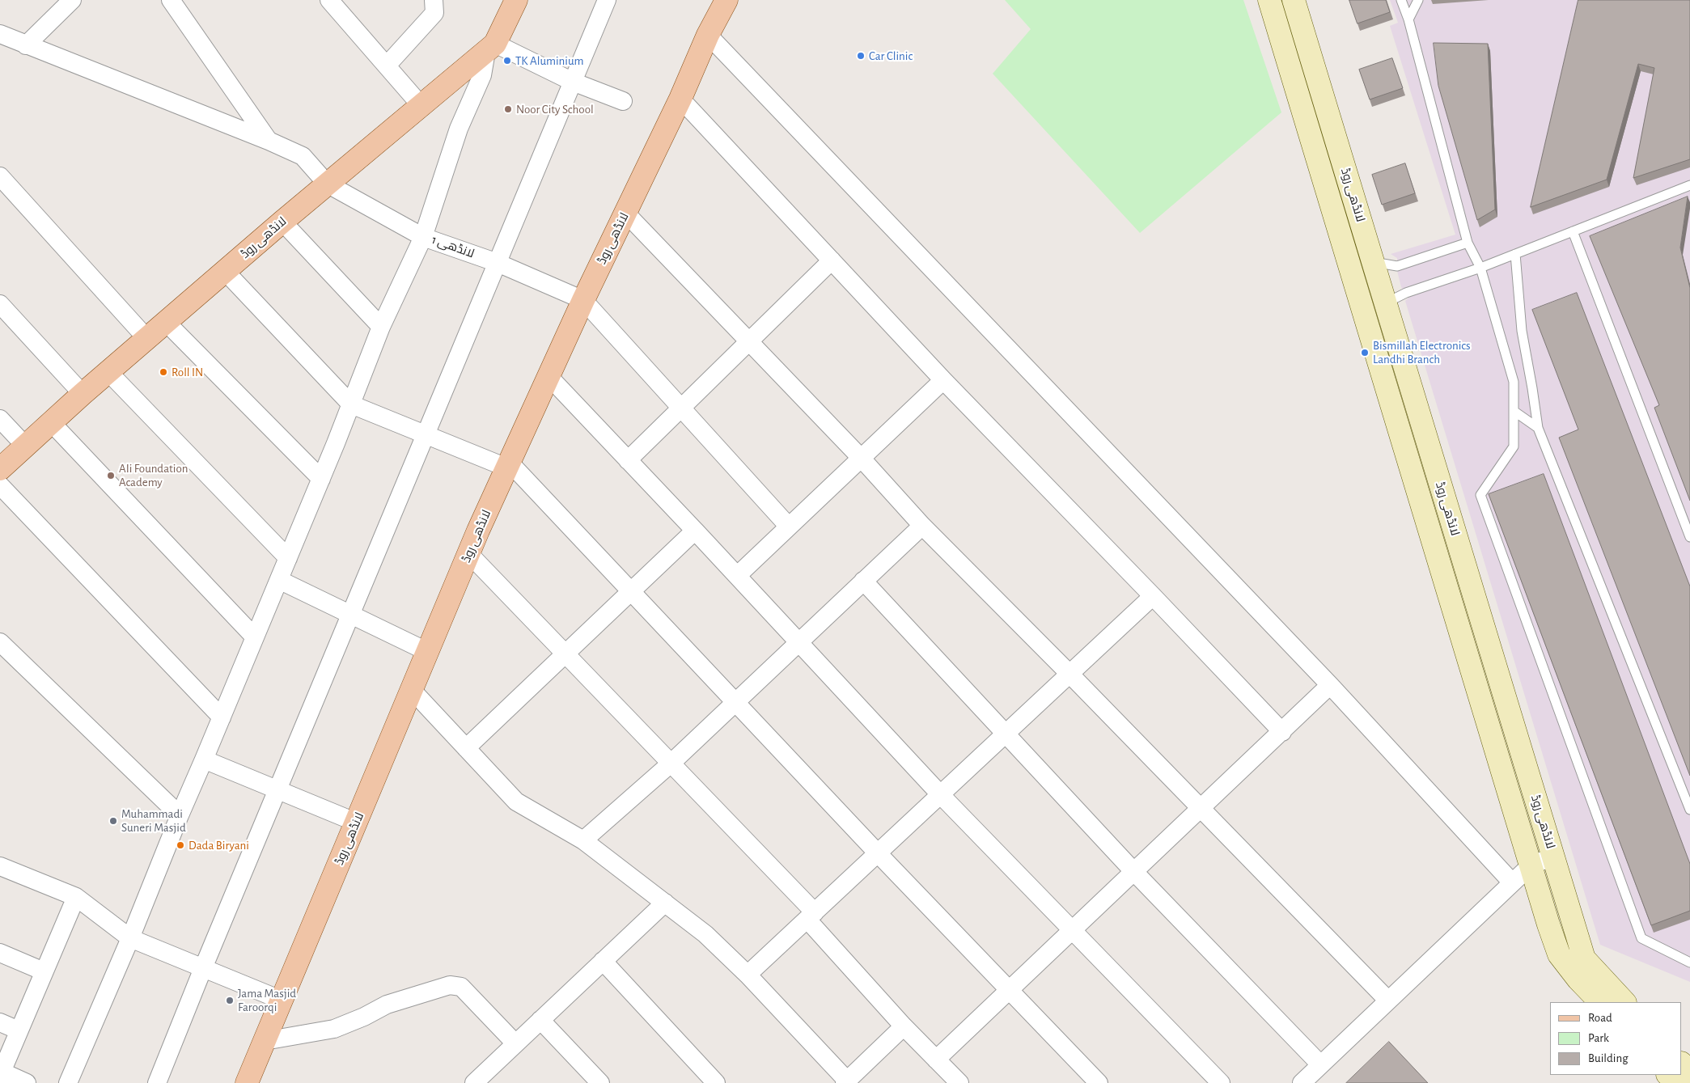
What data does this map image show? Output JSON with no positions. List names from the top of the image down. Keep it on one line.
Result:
{"streets":{"main road":["لانڈھی روڈ"],"street":["لانڈھی 1"]},"crossings":[["لانڈھی روڈ","لانڈھی 1"]],"places":["Car Clinic","TK Aluminium","Noor City School","Bismillah Electronics Landhi Branch","Roll IN","AIi Foundation Academy","Muhammadi Suneri Masjid","Dada Biryani","Jama Masjid Faroorqi"],"legend":["Road","Park","Building"]}
